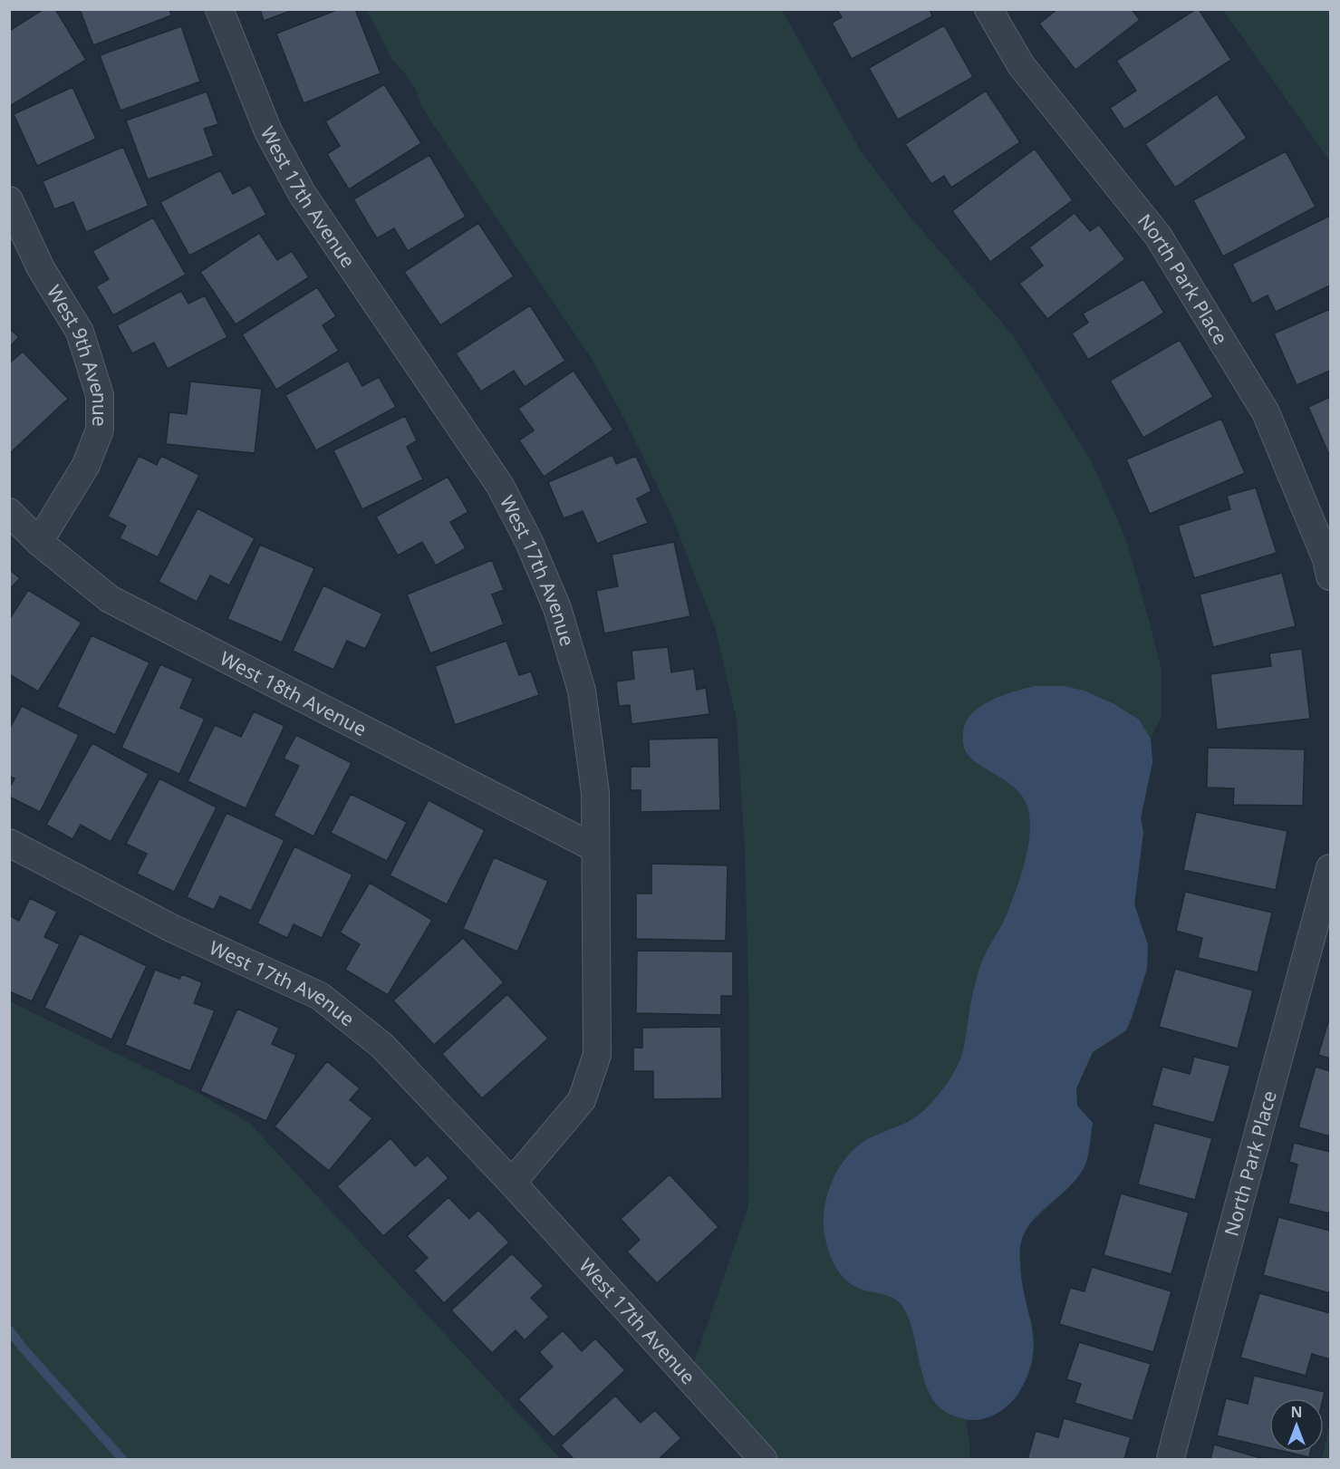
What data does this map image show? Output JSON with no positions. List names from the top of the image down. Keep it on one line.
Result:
{"streets":{"street":["West 17th Avenue","North Park Place","West 9th Avenue","West 18th Avenue"]},"crossings":[["West 17th Avenue","West 18th Avenue"],["West 9th Avenue","West 18th Avenue"]],"north":"top"}
